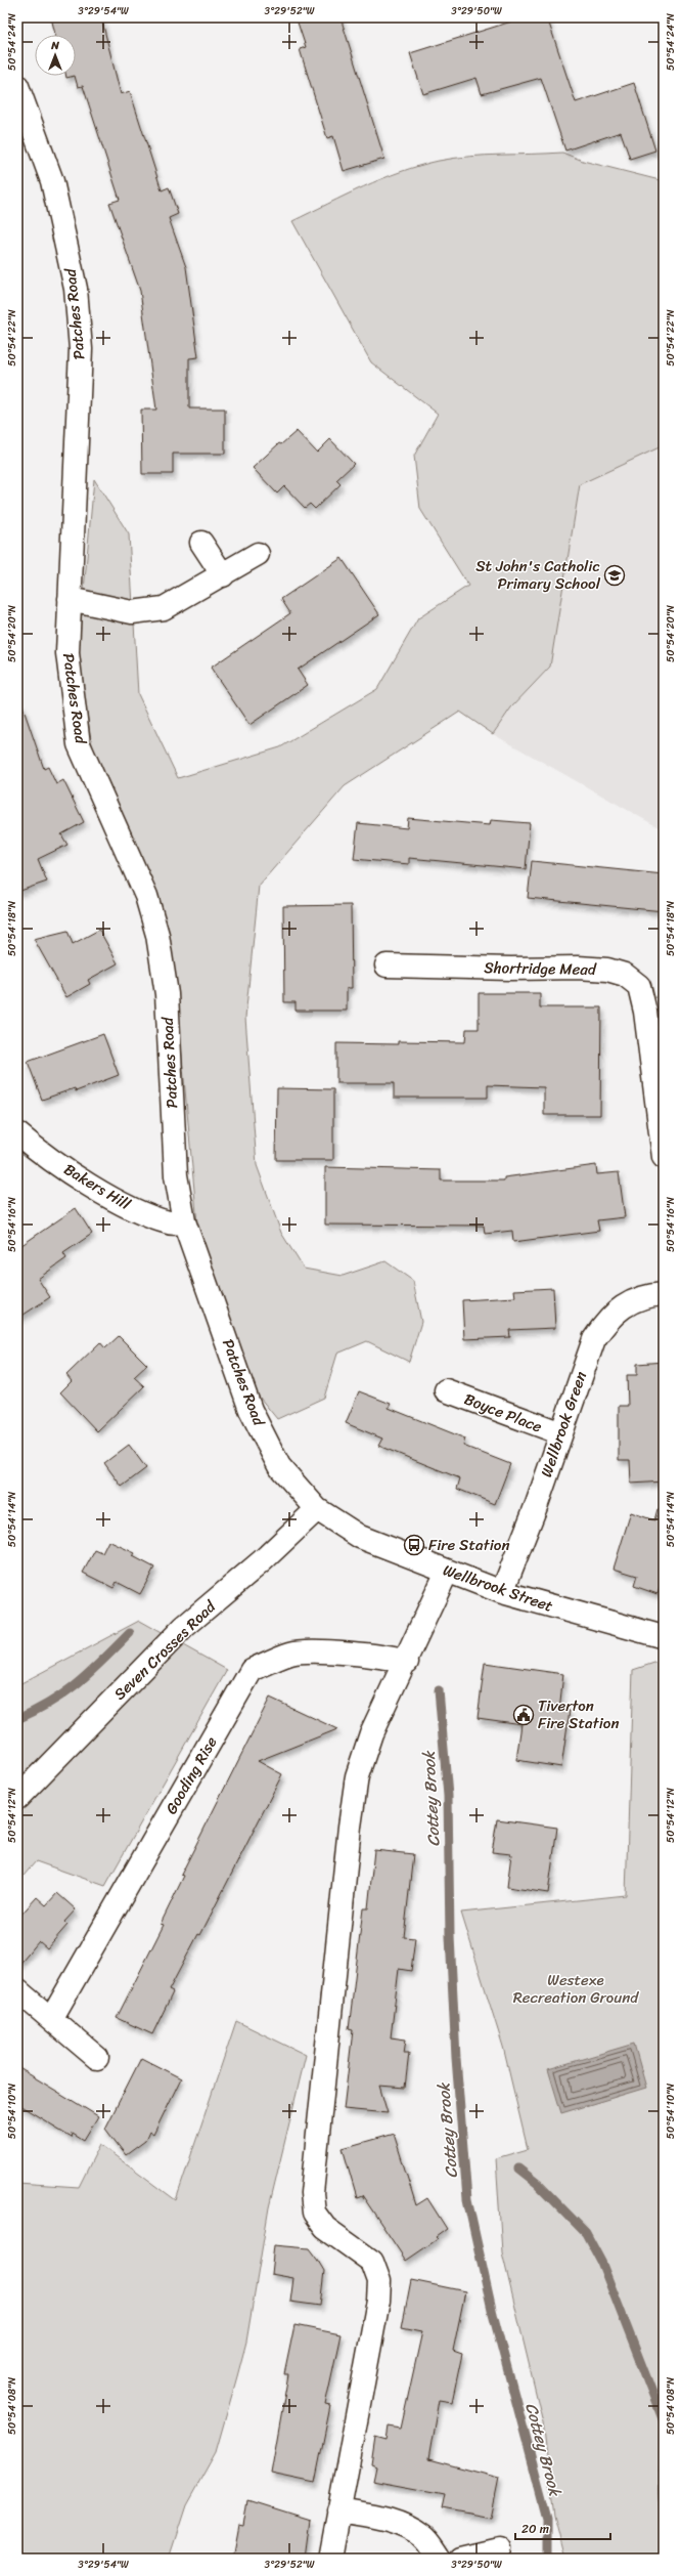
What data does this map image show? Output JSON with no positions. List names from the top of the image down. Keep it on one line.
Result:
{"streets":{"street":["Patches Road","Shortridge Mead","Bakers Hill","Boyce Place","Wellbrook Green","Wellbrook Street","Seven Crosses Road","Gooding Rise"]},"crossings":[["Patches Road","Bakers Hill"],["Patches Road","Wellbrook Street"],["Patches Road","Seven Crosses Road"],["Boyce Place","Wellbrook Green"],["Wellbrook Green","Wellbrook Street"],["Wellbrook Street","Seven Crosses Road"]],"water":["Cottey Brook"],"parks":["Westexe Recreation Ground"],"places":{"school or university":["St John's Catholic Primary School"],"bus stop":["Fire Station"],"public building":["Tiverton Fire Station"]},"scale_bar":"20 m","north":"top","coordinates":["3°29'54\"W","3°29'52\"W","3°29'50\"W","50°54'24\"N","50°54'22\"N","50°54'20\"N","50°54'18\"N","50°54'16\"N","50°54'14\"N","50°54'12\"N","50°54'10\"N","50°54'08\"N"]}
